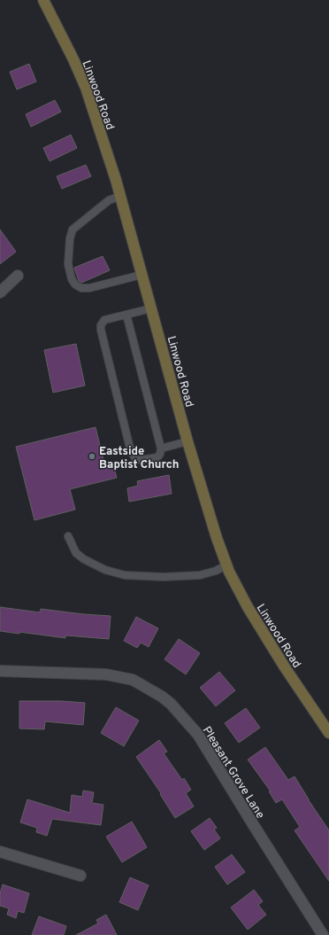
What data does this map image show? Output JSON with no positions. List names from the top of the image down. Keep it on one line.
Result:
{"streets":{"street":["Linwood Road","Pleasant Grove Lane"]},"places":["Eastside Baptist Church"]}
